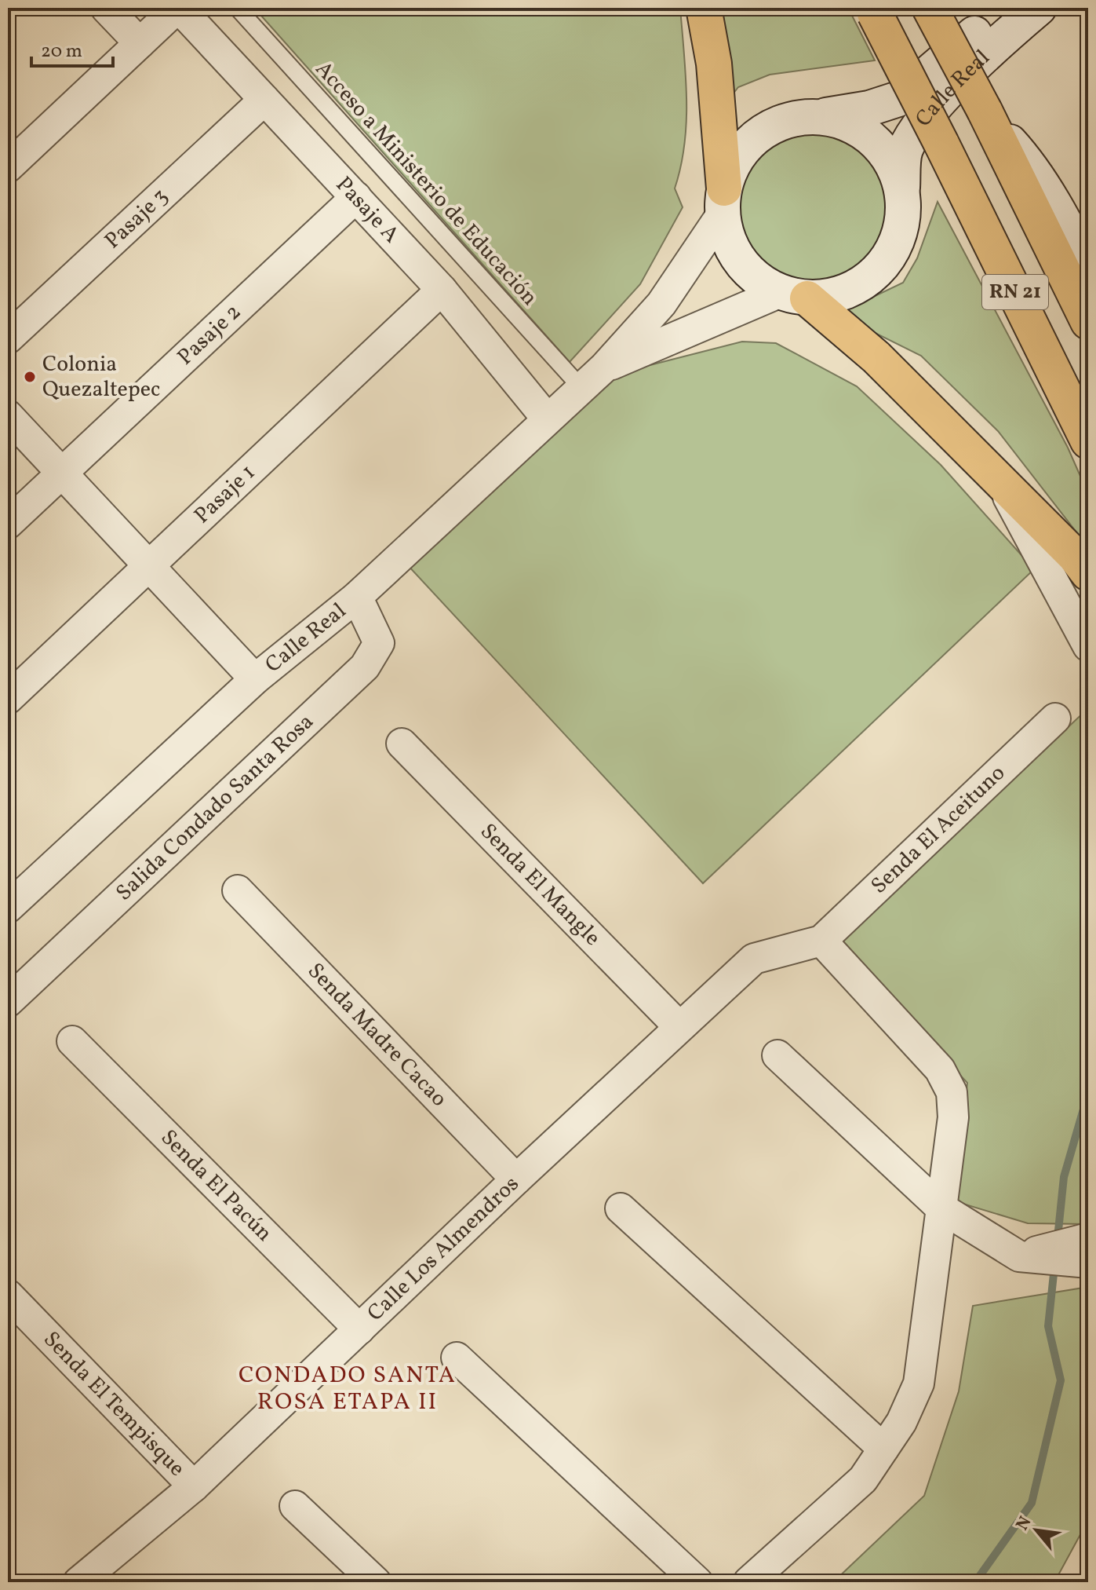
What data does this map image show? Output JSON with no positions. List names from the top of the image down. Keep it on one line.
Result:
{"streets":{"highway":["RN 21"],"main road":["Calle Real"],"street":["Pasaje A","Pasaje 3","Pasaje 2","Pasaje 1","Salida Condado Santa Rosa","Senda El Aceituno","Senda El Mangle","Senda Madre Cacao","Senda El Pacún","Calle Los Almendros","Senda El Tempisque"],"lane":["Acceso a Ministerio de Educación"]},"crossings":[["Calle Real","Acceso a Ministerio de Educación"],["Calle Real","Pasaje A"],["Calle Real","Salida Condado Santa Rosa"],["Pasaje A","Pasaje 3"],["Pasaje A","Pasaje 2"],["Pasaje A","Pasaje 1"],["Senda El Aceituno","Calle Los Almendros"],["Senda El Mangle","Calle Los Almendros"],["Senda Madre Cacao","Calle Los Almendros"],["Senda El Pacún","Calle Los Almendros"],["Calle Los Almendros","Senda El Tempisque"]],"districts":["CONDADO SANTA ROSA ETAPA II"],"places":["Colonia Quezaltepec"],"scale_bar":"20 m","north":"top left"}
